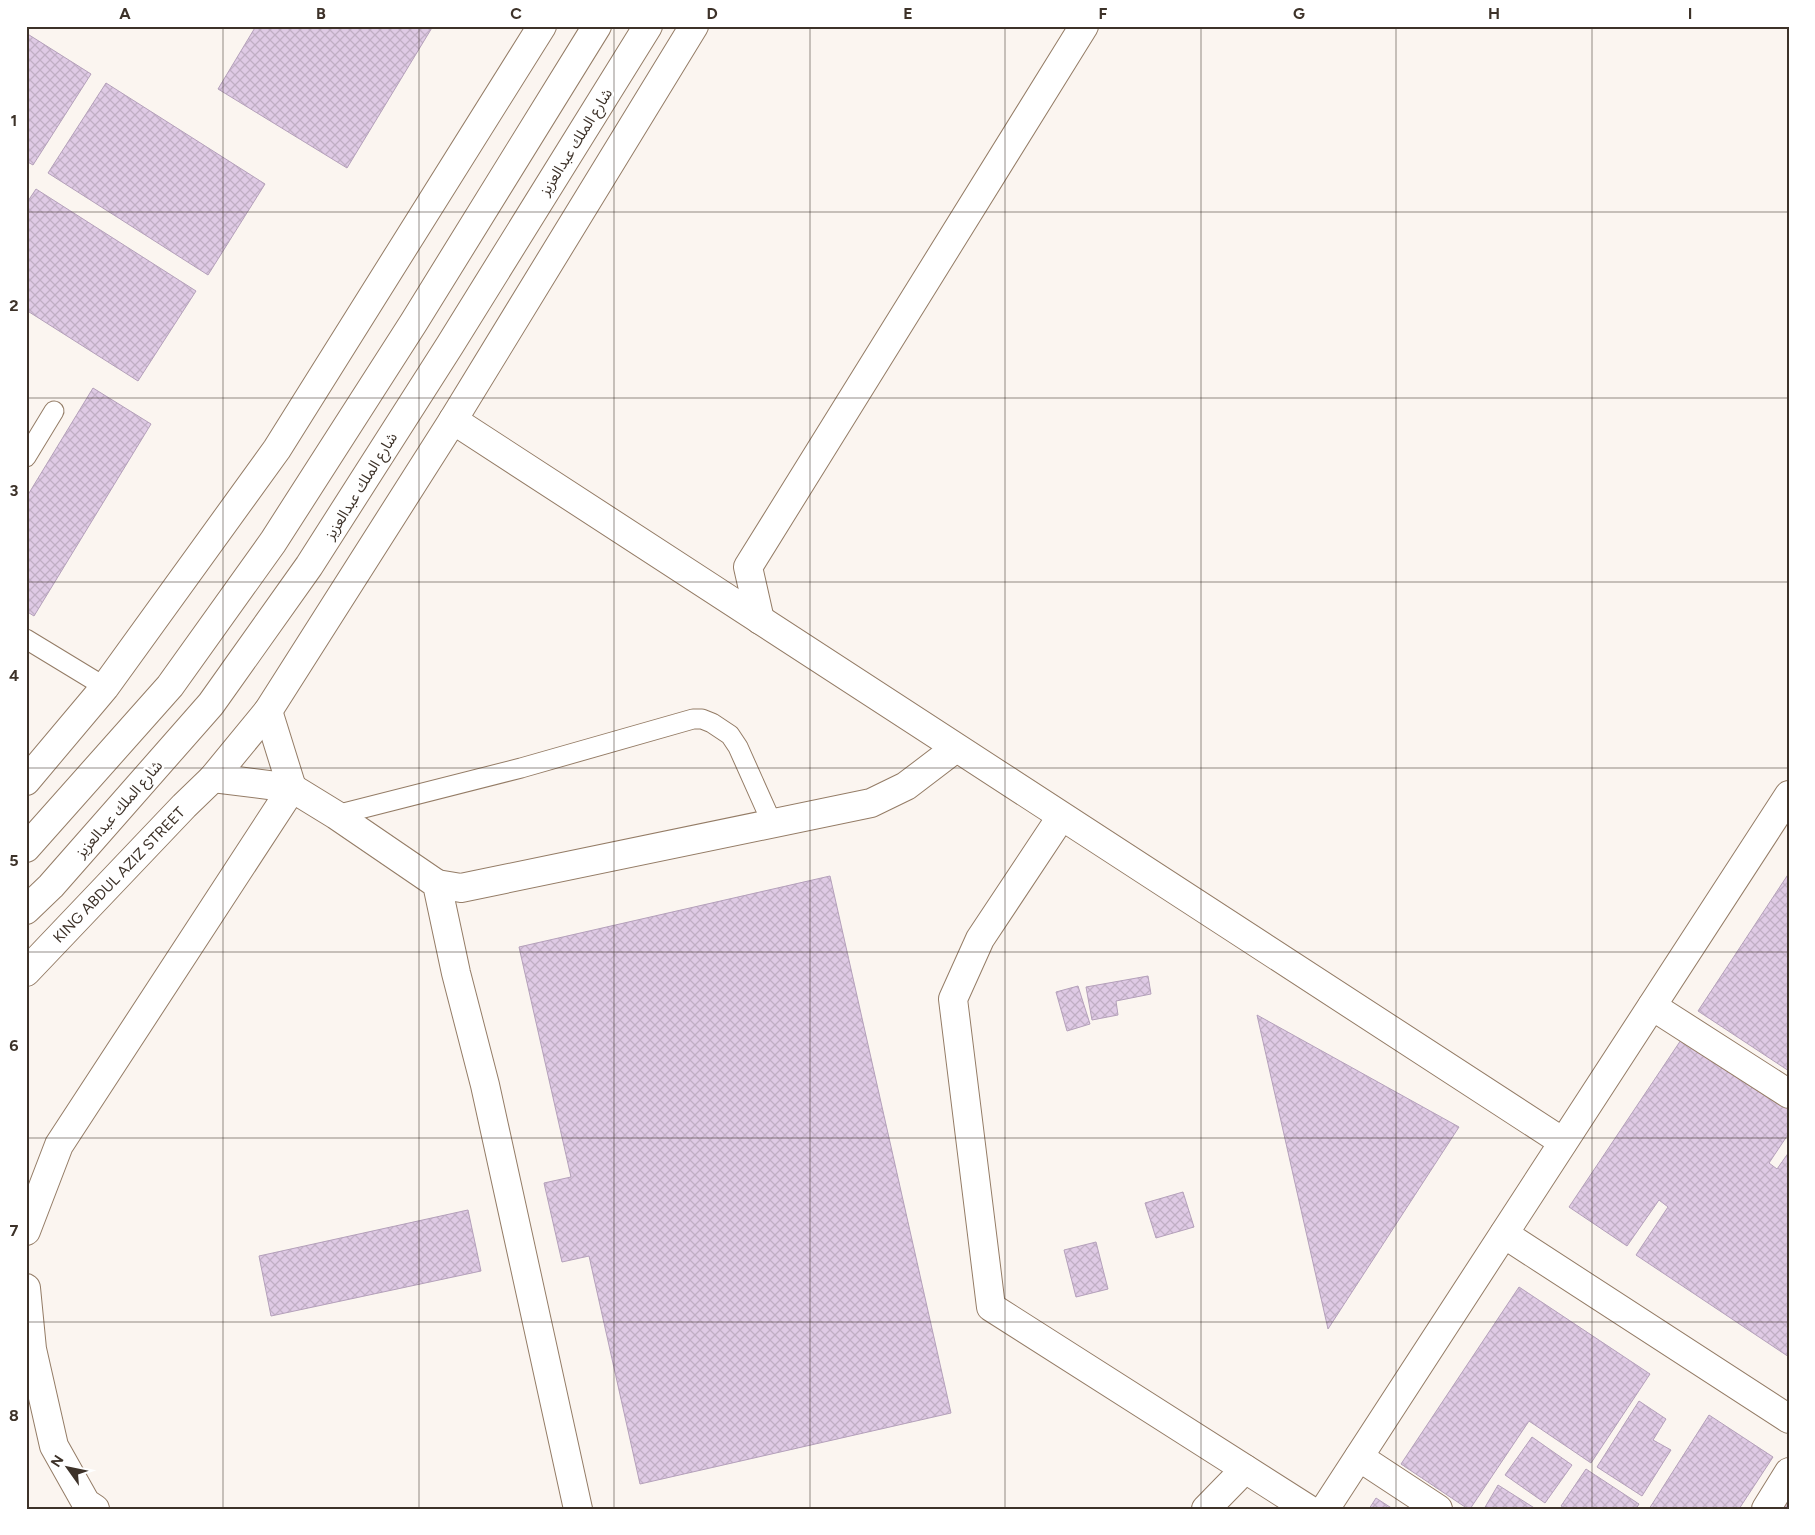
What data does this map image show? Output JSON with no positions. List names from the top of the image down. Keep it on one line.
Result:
{"streets":{"street":["شارع الملك عبدالعزيز","KING ABDUL AZIZ STREET"]},"north":"top left","grid":{"columns":["A","B","C","D","E","F","G","H","I"],"rows":["1","2","3","4","5","6","7","8"]}}
